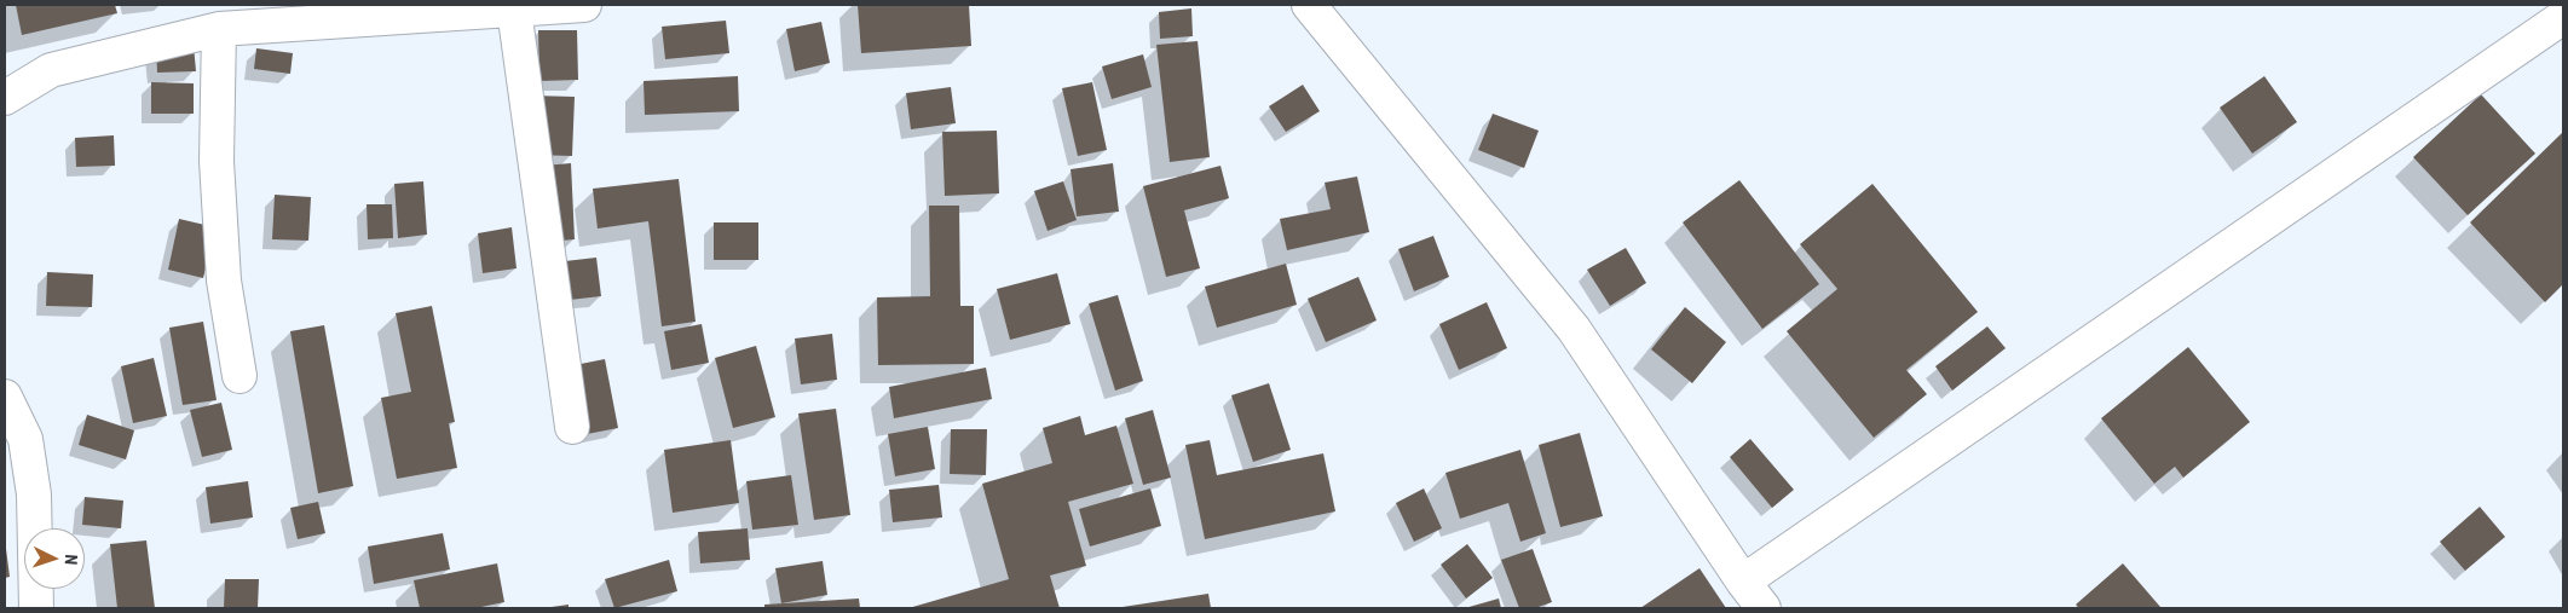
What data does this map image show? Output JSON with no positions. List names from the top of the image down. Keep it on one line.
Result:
{"north":"right"}
